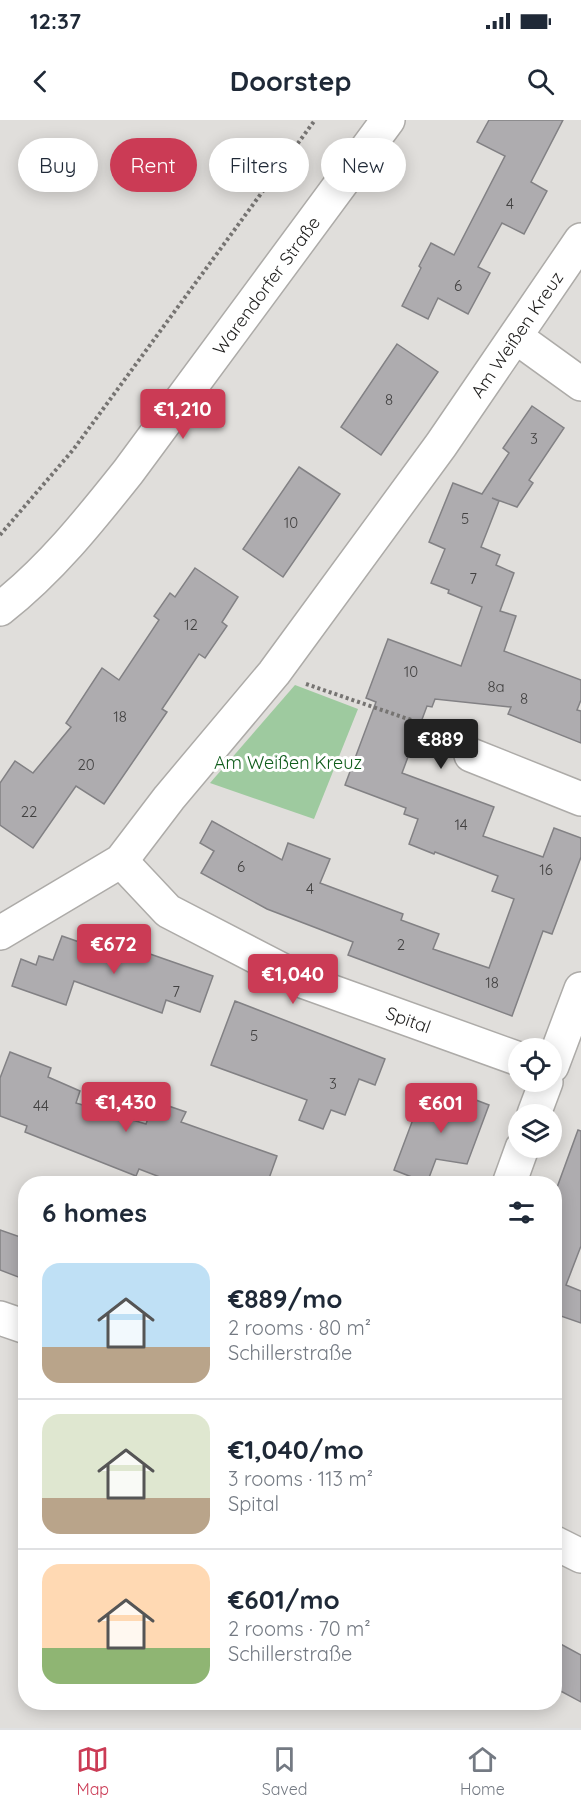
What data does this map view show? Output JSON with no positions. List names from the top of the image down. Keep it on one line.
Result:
{"streets":{"street":["Warendorfer Straße","Am Weißen Kreuz","Spital"]},"crossings":[["Am Weißen Kreuz","Spital"]],"parks":["Am Weißen Kreuz"],"house_numbers":["4","6","8","3","5","10","7","12","10","8a","8","18","20","22","14","6","16","4","2","18","7","5","3","44"],"page":{"status":"12:37","header":"Doorstep","chip":["Buy","Rent","Filters","New"],"price":["€1,210","€889","€672","€1,040","€1,430","€601"],"heading":"6 homes","list":[{"name":"€889/mo","note":"2 rooms · 80 m² · Schillerstraße"},{"name":"€1,040/mo","note":"3 rooms · 113 m² · Spital"},{"name":"€601/mo","note":"2 rooms · 70 m² · Schillerstraße"}],"tabs":["Map","Saved","Home"]}}
